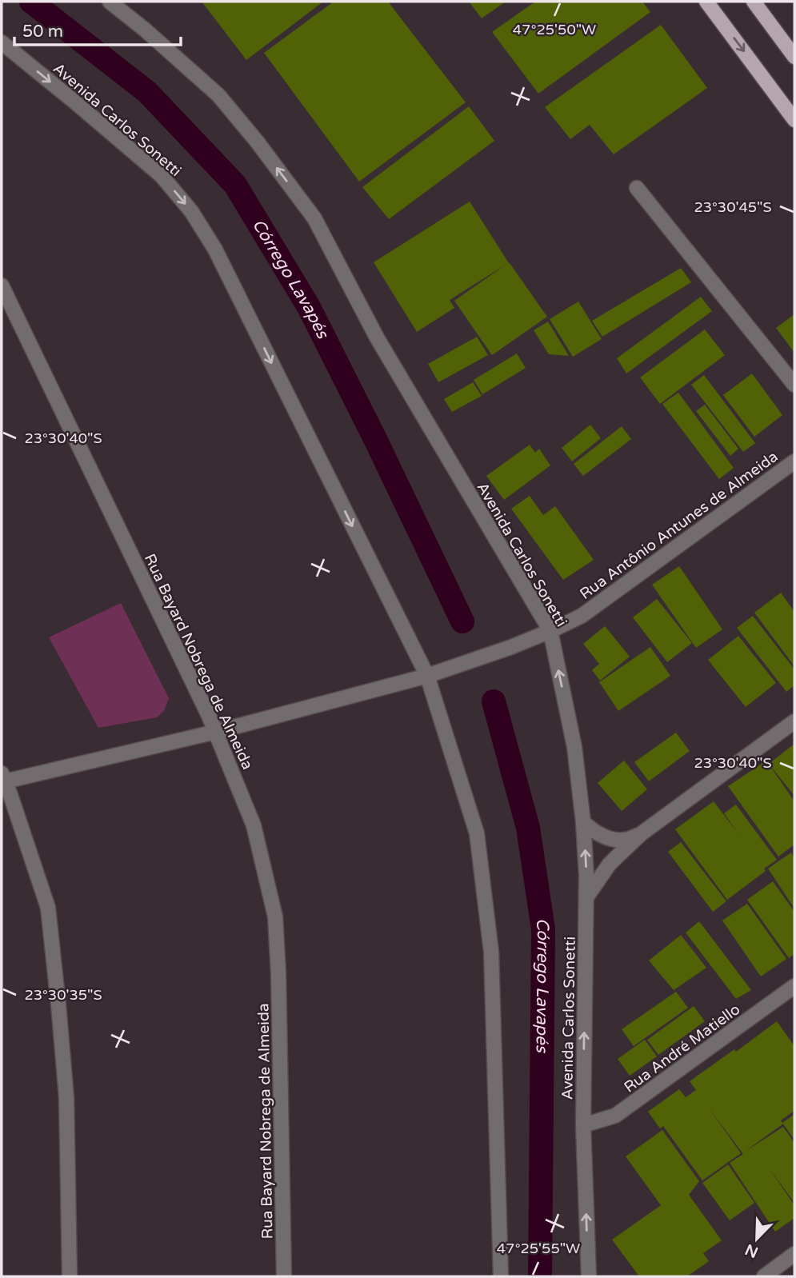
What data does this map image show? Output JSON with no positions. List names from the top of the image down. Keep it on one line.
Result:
{"streets":{"street":["Avenida Carlos Sonetti","Rua Antônio Antunes de Almeida","Rua Bayard Nobrega de Almeida","Rua André Matiello"]},"crossings":[["Avenida Carlos Sonetti","Rua Antônio Antunes de Almeida"],["Avenida Carlos Sonetti","Rua André Matiello"],["Rua Antônio Antunes de Almeida","Rua Bayard Nobrega de Almeida"]],"water":["Córrego Lavapés"],"scale_bar":"50 m","north":"bottom left","coordinates":["47°25'50\"W","23°30'45\"S","23°30'40\"S","23°30'35\"S","47°25'55\"W"]}
